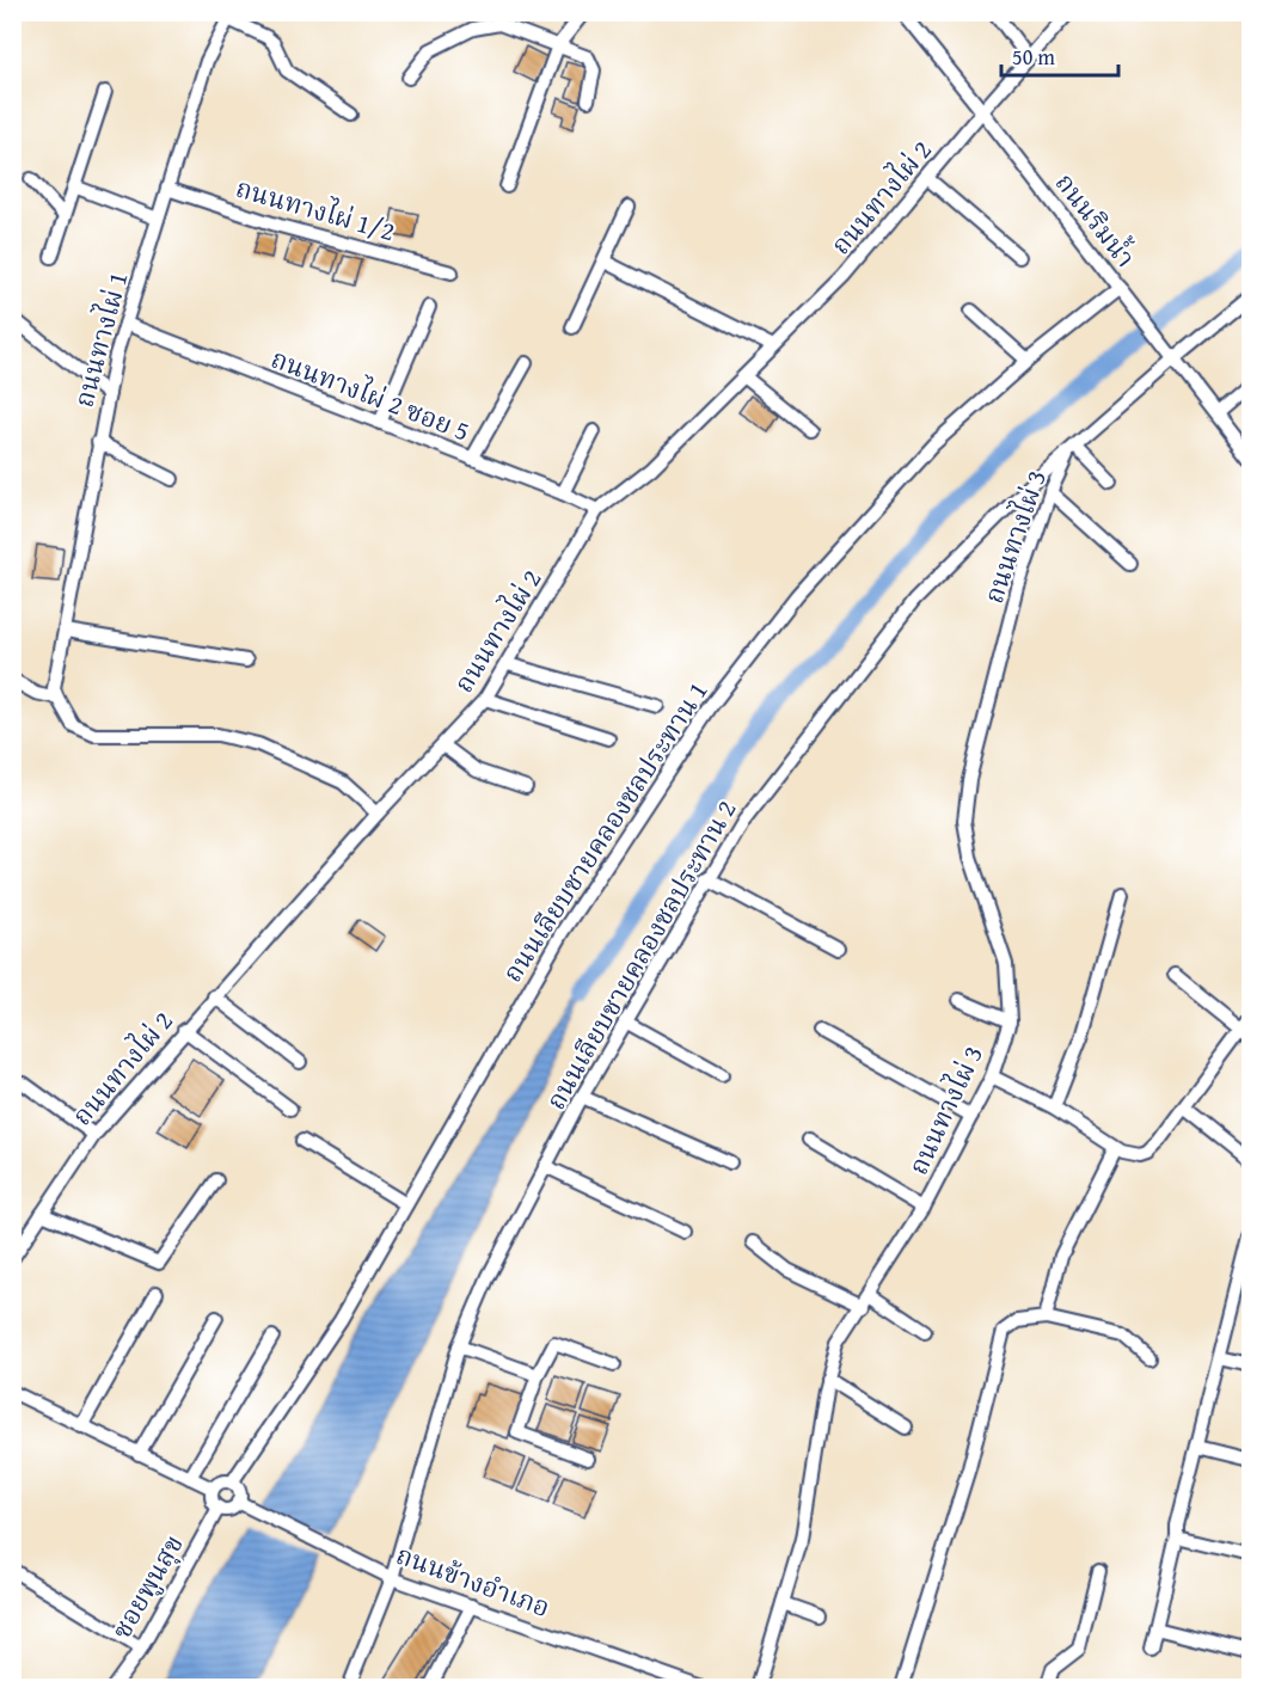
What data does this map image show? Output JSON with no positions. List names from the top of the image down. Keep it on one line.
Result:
{"streets":{"street":["ถนนทางไผ่ 2","ถนนทางไผ่ 1/2","ถนนริมน้ำ","ถนนทางไผ่ 1","ถนนทางไผ่ 2 ซอย 5","ถนนทางไผ่ 3","ถนนเลียบชายคลองชลประทาน 1","ถนนเลียบชายคลองชลประทาน 2","ถนนข้างอำเภอ","ซอยพูนสุข"]},"crossings":[["ถนนทางไผ่ 2","ถนนริมน้ำ"],["ถนนทางไผ่ 2","ถนนทางไผ่ 2 ซอย 5"],["ถนนทางไผ่ 1/2","ถนนทางไผ่ 1"],["ถนนริมน้ำ","ถนนเลียบชายคลองชลประทาน 1"],["ถนนริมน้ำ","ถนนเลียบชายคลองชลประทาน 2"],["ถนนทางไผ่ 1","ถนนทางไผ่ 2 ซอย 5"],["ถนนทางไผ่ 3","ถนนเลียบชายคลองชลประทาน 2"],["ถนนเลียบชายคลองชลประทาน 1","ถนนข้างอำเภอ"],["ถนนเลียบชายคลองชลประทาน 1","ซอยพูนสุข"],["ถนนเลียบชายคลองชลประทาน 2","ถนนข้างอำเภอ"],["ถนนข้างอำเภอ","ซอยพูนสุข"]],"scale_bar":"50 m"}
